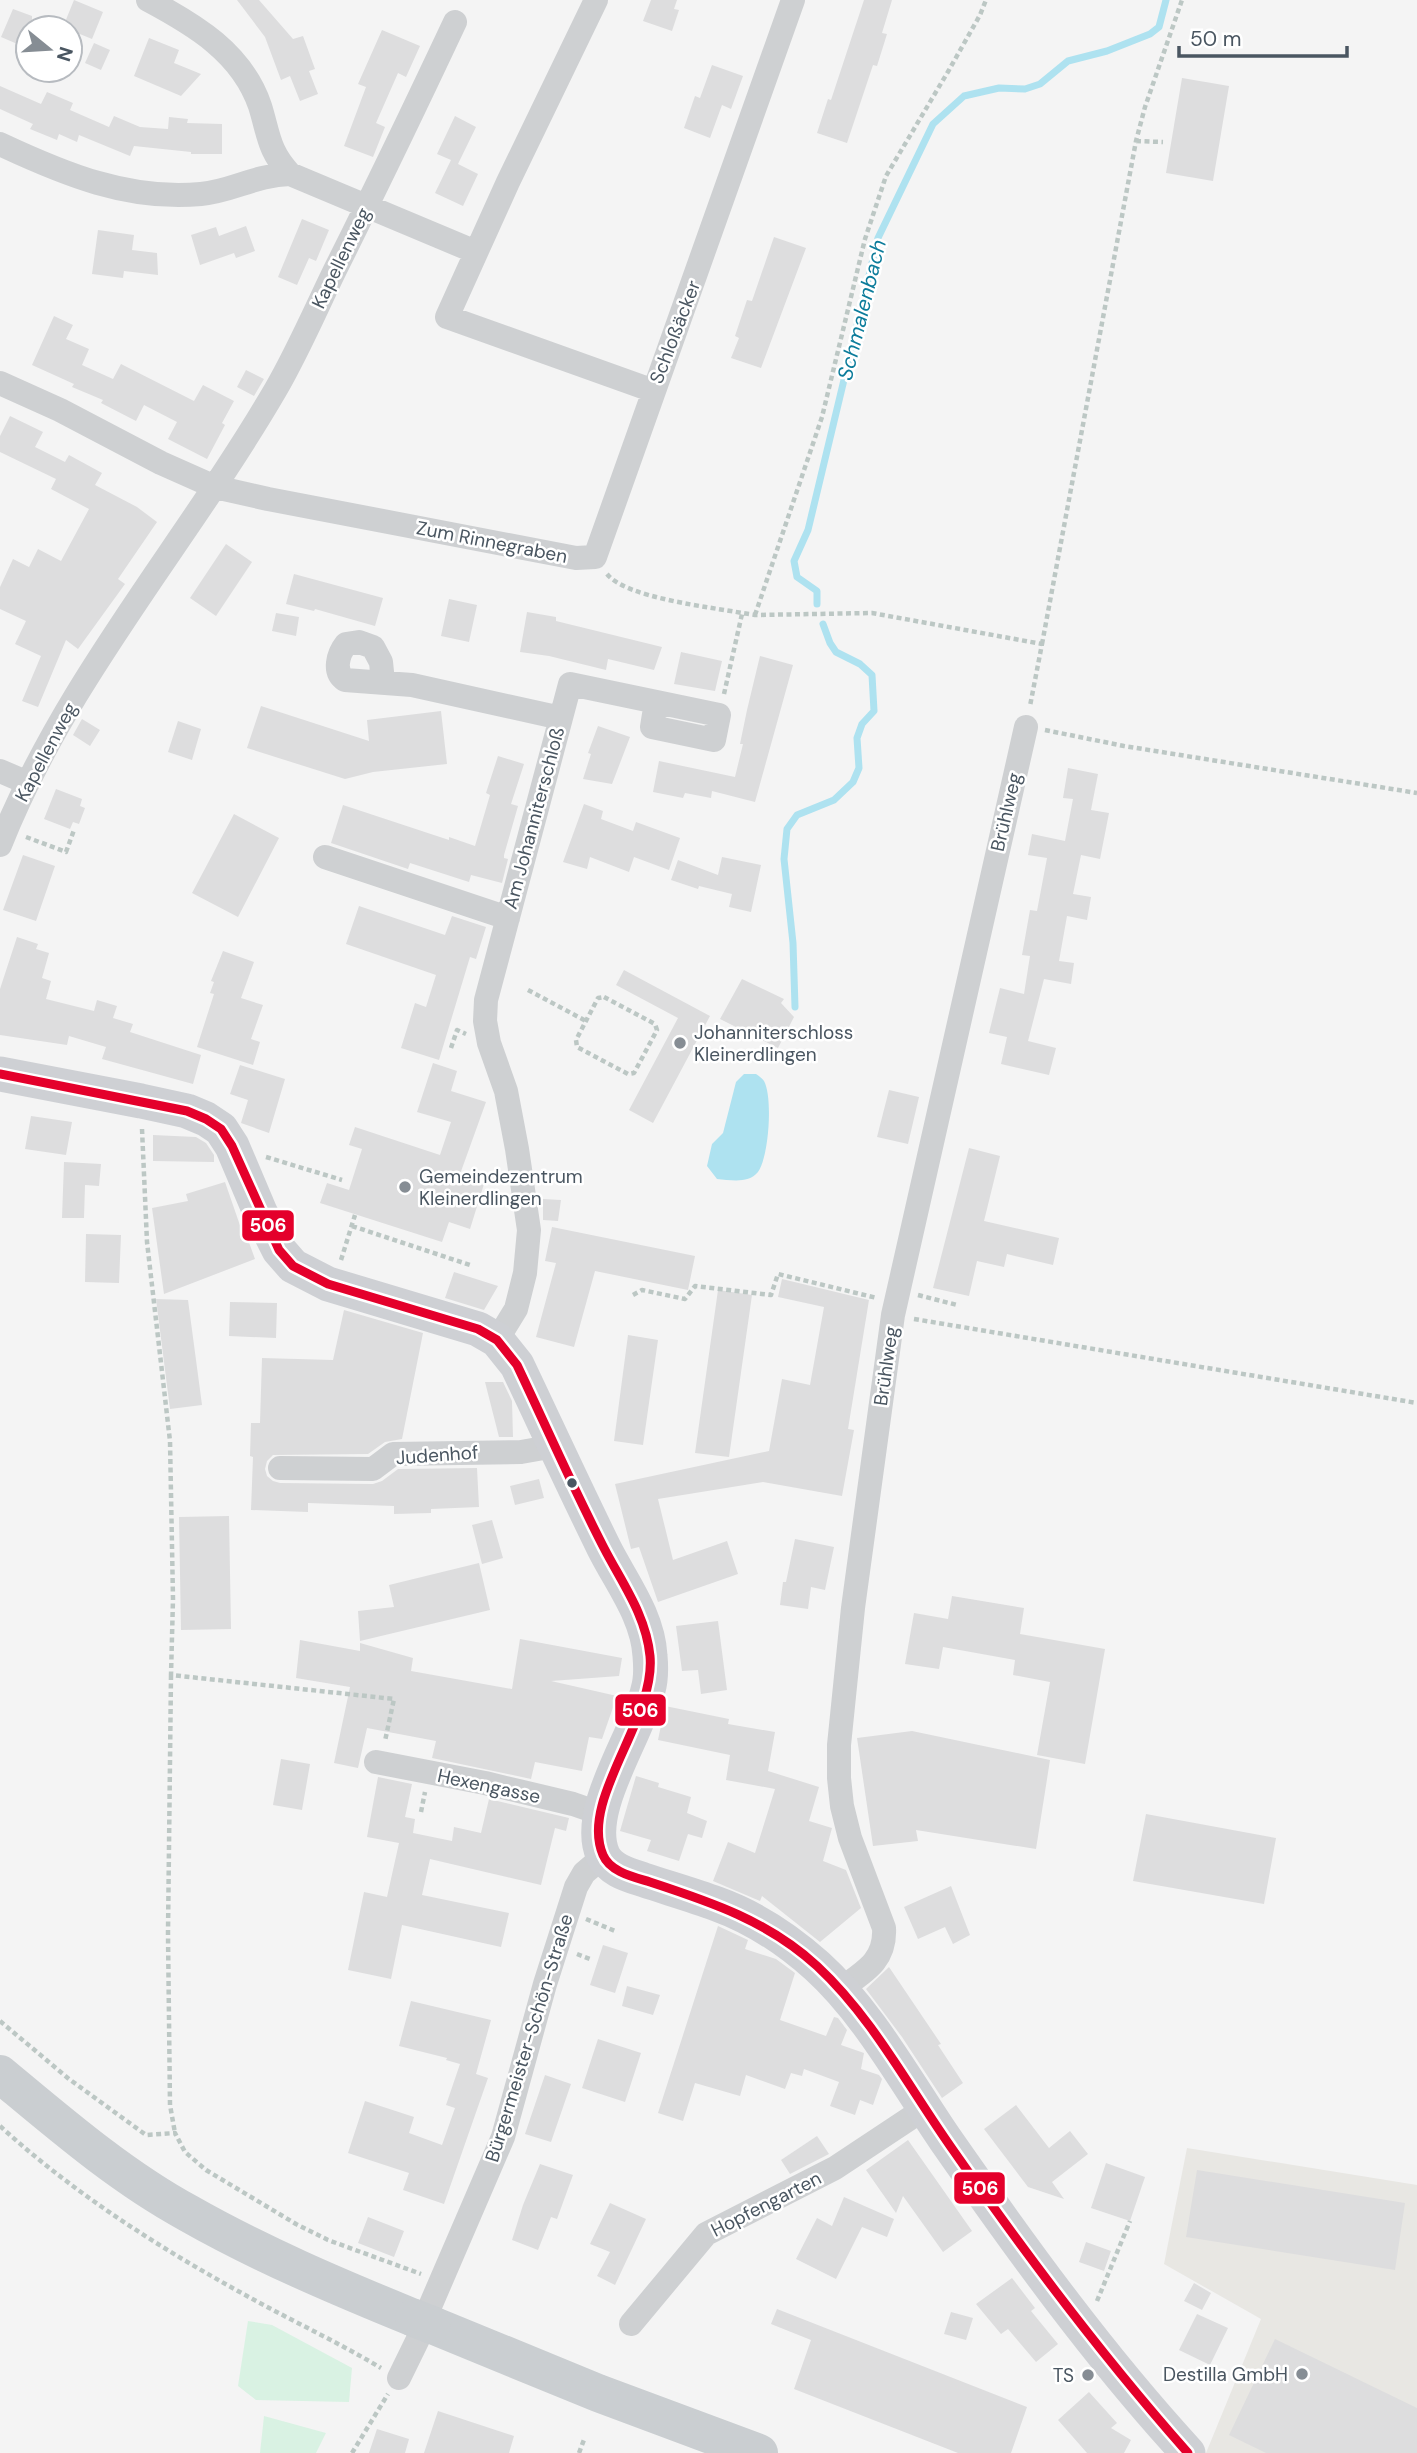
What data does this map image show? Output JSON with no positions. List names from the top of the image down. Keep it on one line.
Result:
{"streets":{"street":["Kapellenweg","Schloßäcker","Zum Rinnegraben","Brühlweg","Am Johanniterschloß","Judenhof","Hexengasse","Bürgermeister-Schön-Straße","Hopfengarten"]},"crossings":[["Kapellenweg","Zum Rinnegraben"],["Schloßäcker","Zum Rinnegraben"]],"water":["Schmalenbach"],"places":["Johanniterschloss Kleinerdlingen","Gemeindezentrum Kleinerdlingen","Destilla GmbH","TS"],"lines":["transit line 506"],"scale_bar":"50 m","north":"right"}
